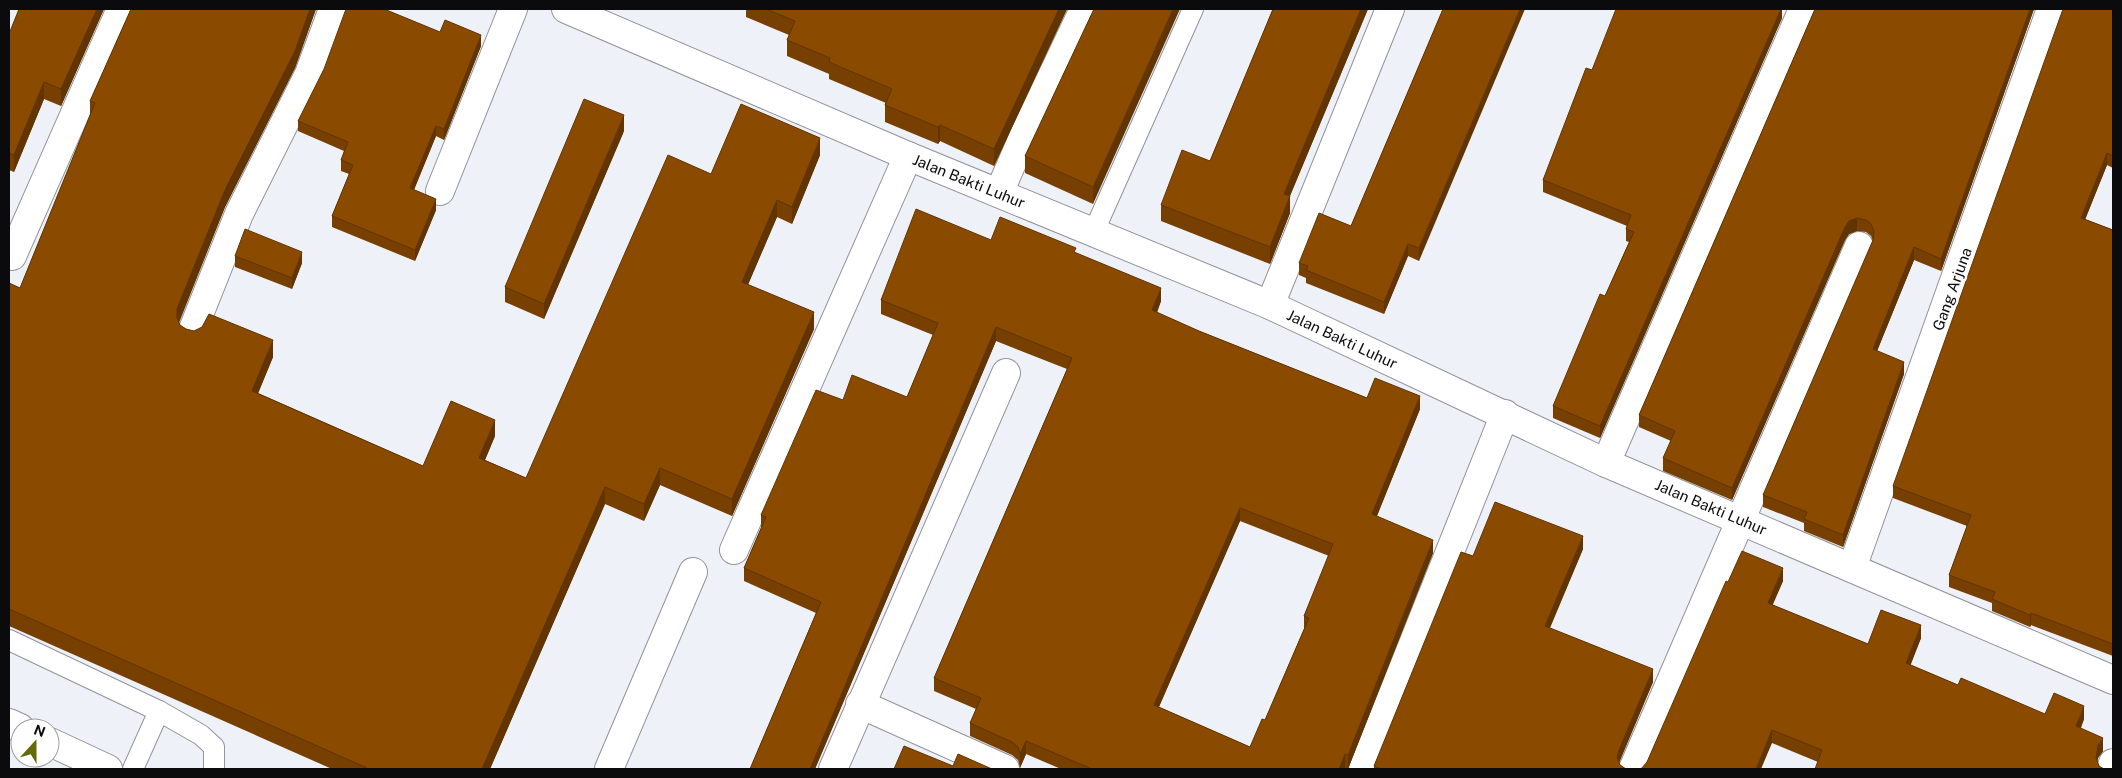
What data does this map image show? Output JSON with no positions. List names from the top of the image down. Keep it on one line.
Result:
{"streets":{"street":["Jalan Bakti Luhur","Gang Arjuna"]},"crossings":[["Jalan Bakti Luhur","Gang Arjuna"]],"north":"top"}
